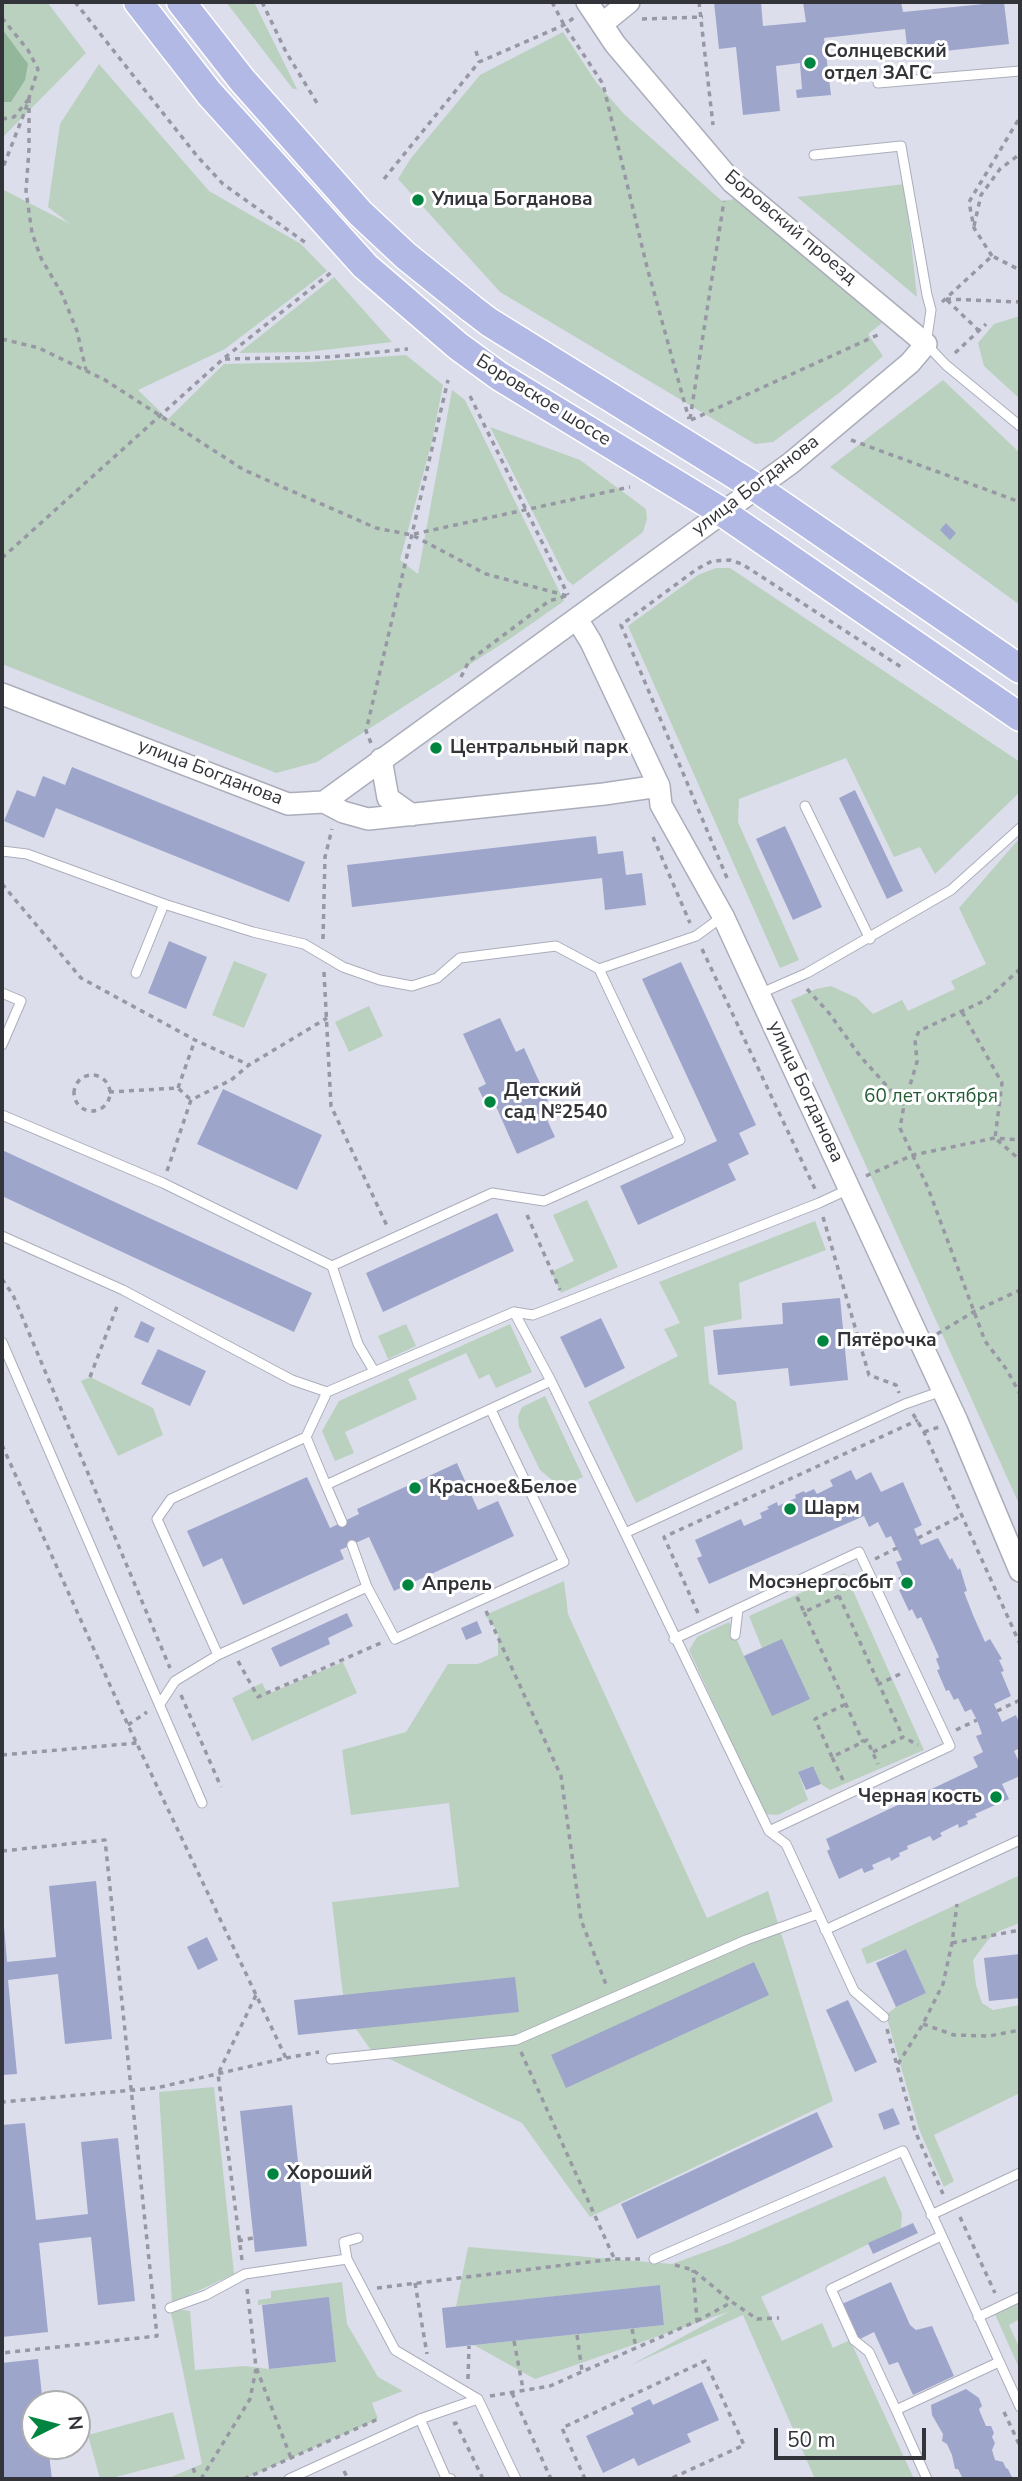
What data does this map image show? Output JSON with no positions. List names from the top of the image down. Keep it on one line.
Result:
{"streets":{"main road":["Боровское шоссе"],"street":["Боровский проезд","улица Богданова"]},"crossings":[["Боровский проезд","улица Богданова"],["Боровское шоссе","улица Богданова"]],"parks":["60 лет октября"],"places":["Солнцевский отдел ЗАГС","Улица Богданова","Центральный парк","Детский сад №2540","Пятёрочка","Красное&Белое","Шарм","Мосэнергосбыт","Апрель","Черная кость","Хороший"],"scale_bar":"50 m","north":"right"}
